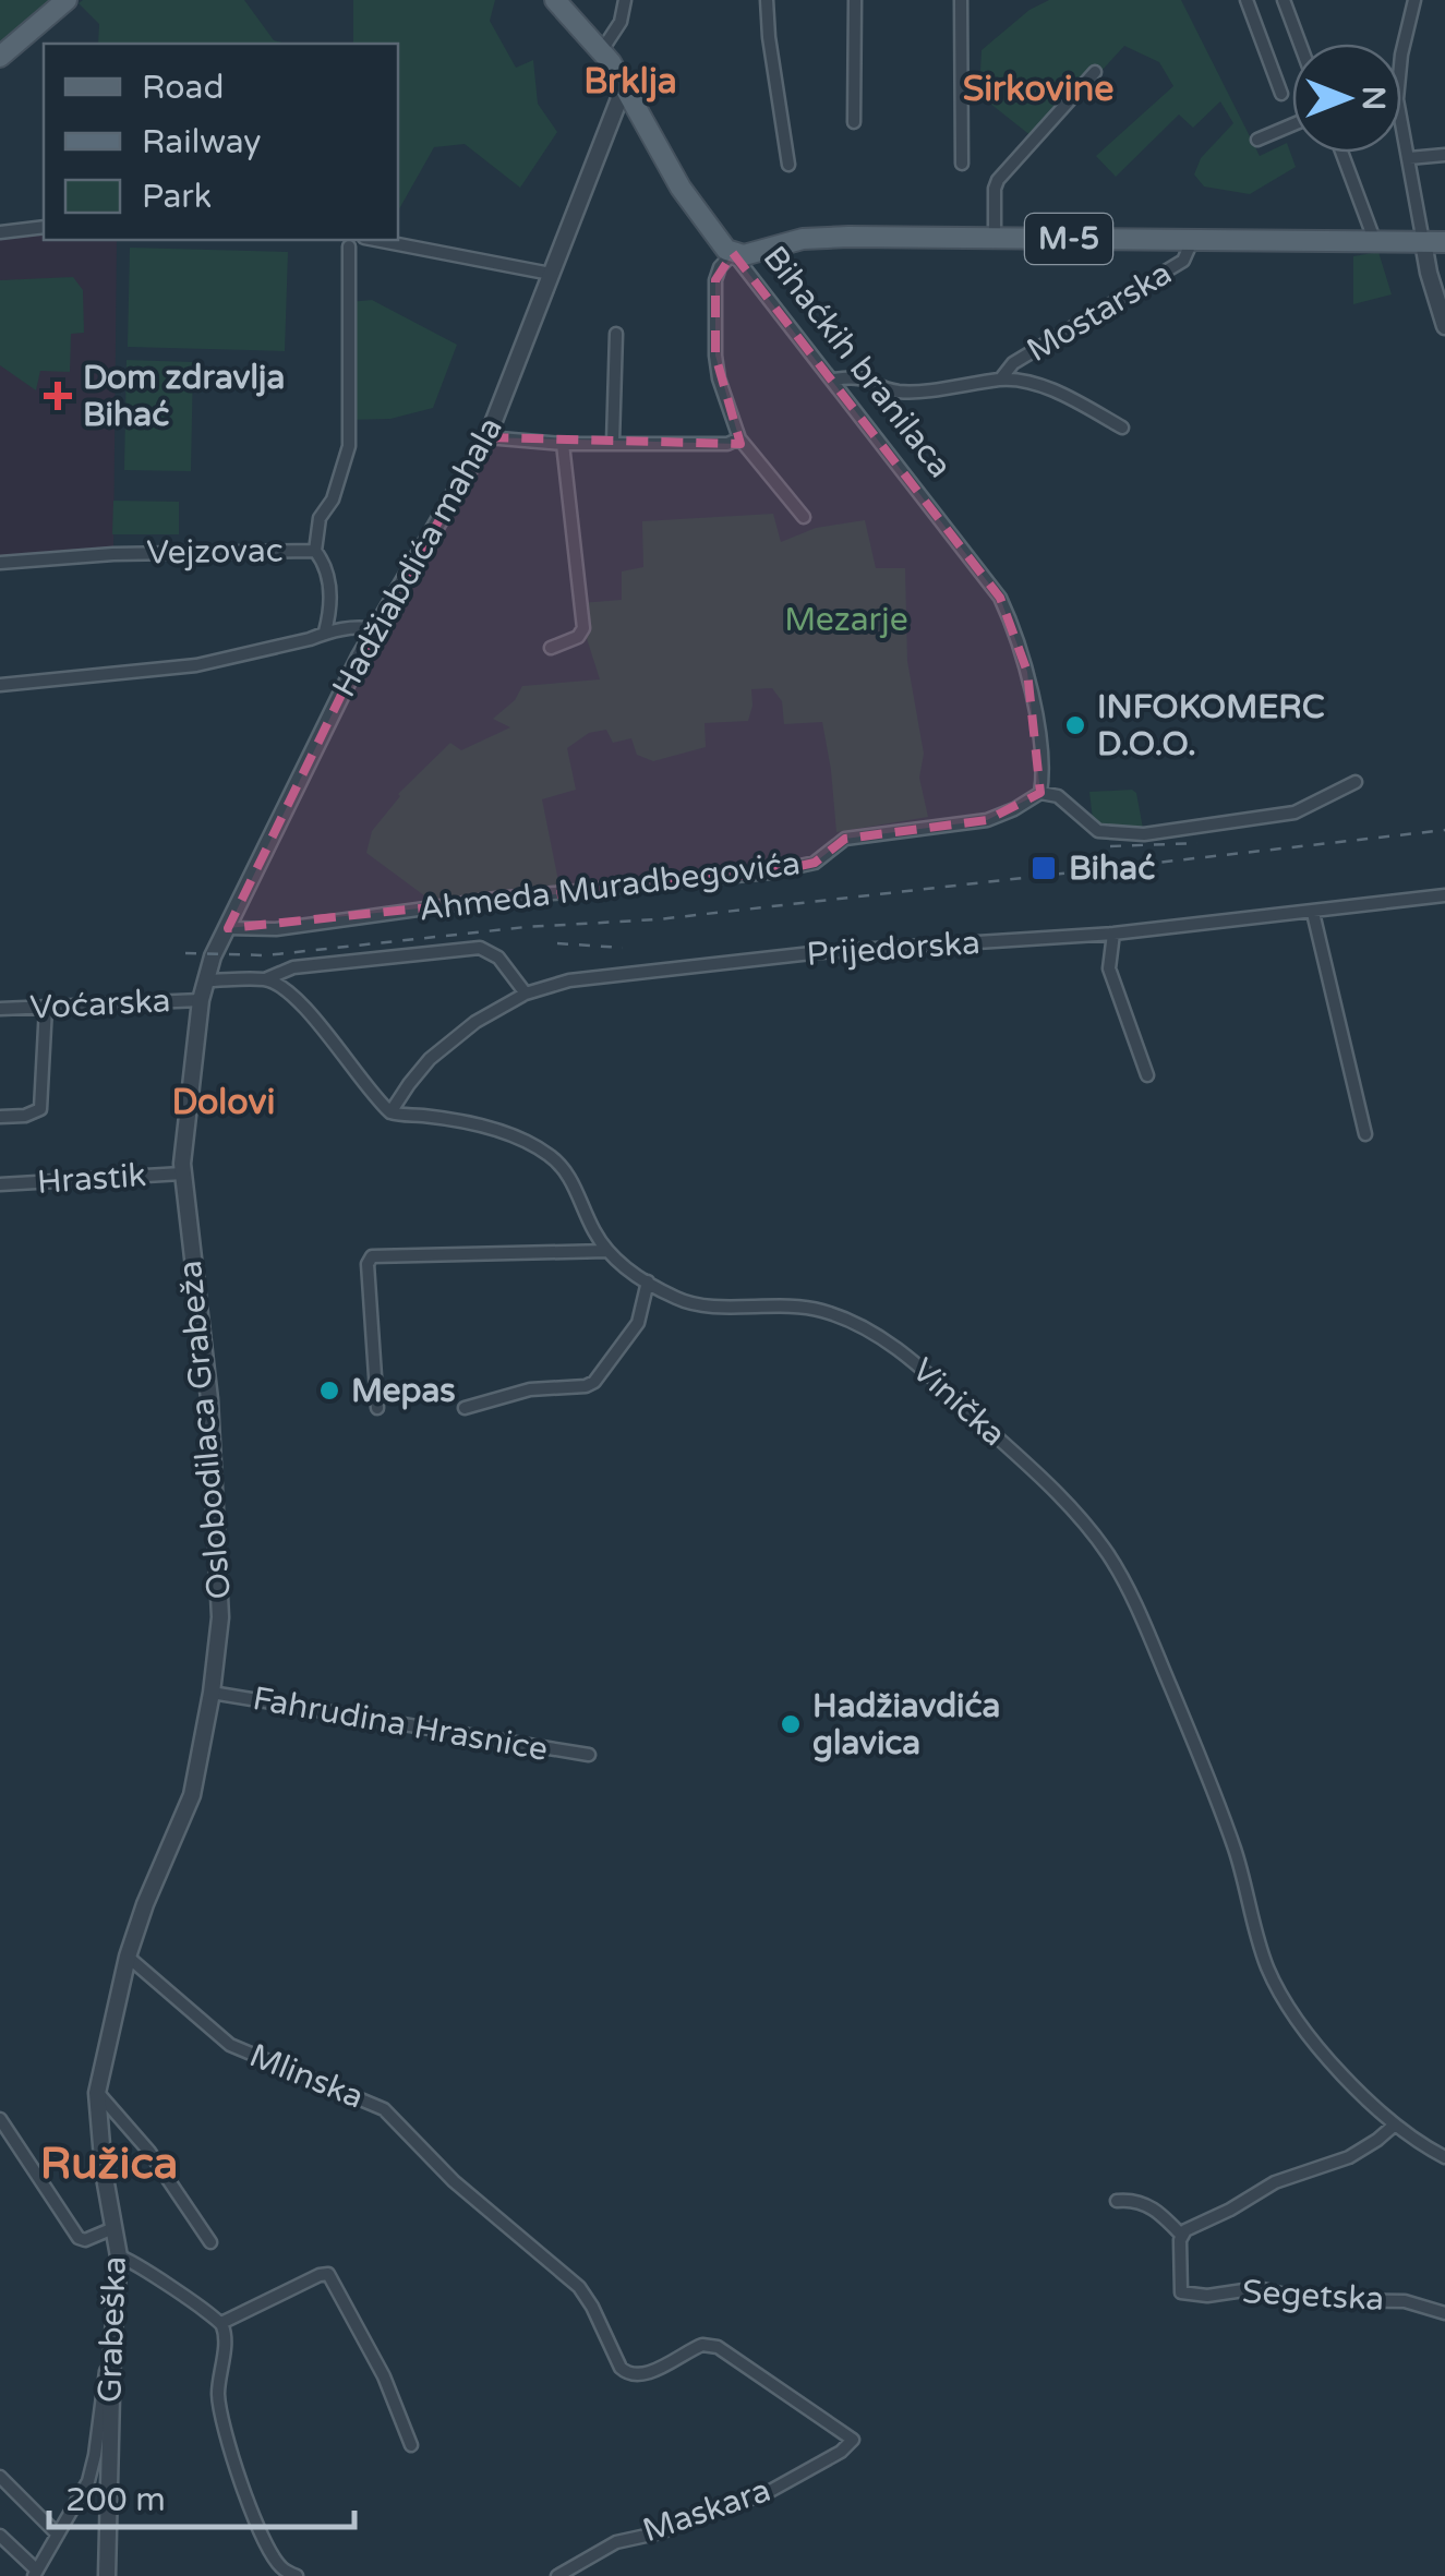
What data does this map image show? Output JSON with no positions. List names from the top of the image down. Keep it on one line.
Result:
{"streets":{"main road":["M-5","Bihaćkih branilaca"],"street":["Mostarska","Vejzovac","Hadžiabdića mahala","Ahmeda Muradbegovića","Prijedorska","Voćarska","Hrastik","Vinička","Oslobodilaca Grabeža","Fahrudina Hrasnice","Mlinska","Segetska","Grabeška","Maskara"]},"crossings":[["M-5","Mostarska"],["M-5","Bihaćkih branilaca"],["Bihaćkih branilaca","Hadžiabdića mahala"],["Bihaćkih branilaca","Ahmeda Muradbegovića"],["Hadžiabdića mahala","Ahmeda Muradbegovića"],["Hadžiabdića mahala","Oslobodilaca Grabeža"],["Prijedorska","Vinička"],["Voćarska","Oslobodilaca Grabeža"],["Hrastik","Oslobodilaca Grabeža"],["Oslobodilaca Grabeža","Fahrudina Hrasnice"],["Oslobodilaca Grabeža","Mlinska"],["Oslobodilaca Grabeža","Grabeška"],["Mlinska","Grabeška"],["Mlinska","Maskara"]],"districts":["Brklja","Sirkovine","Dolovi","Ružica"],"parks":["Mezarje"],"places":{"health":["Dom zdravlja Bihać"],"other":["INFOKOMERC D.O.O.","Mepas","Hadžiavdića glavica"],"transit":["Bihać"]},"legend":["Road","Railway","Park"],"scale_bar":"200 m","north":"right"}
